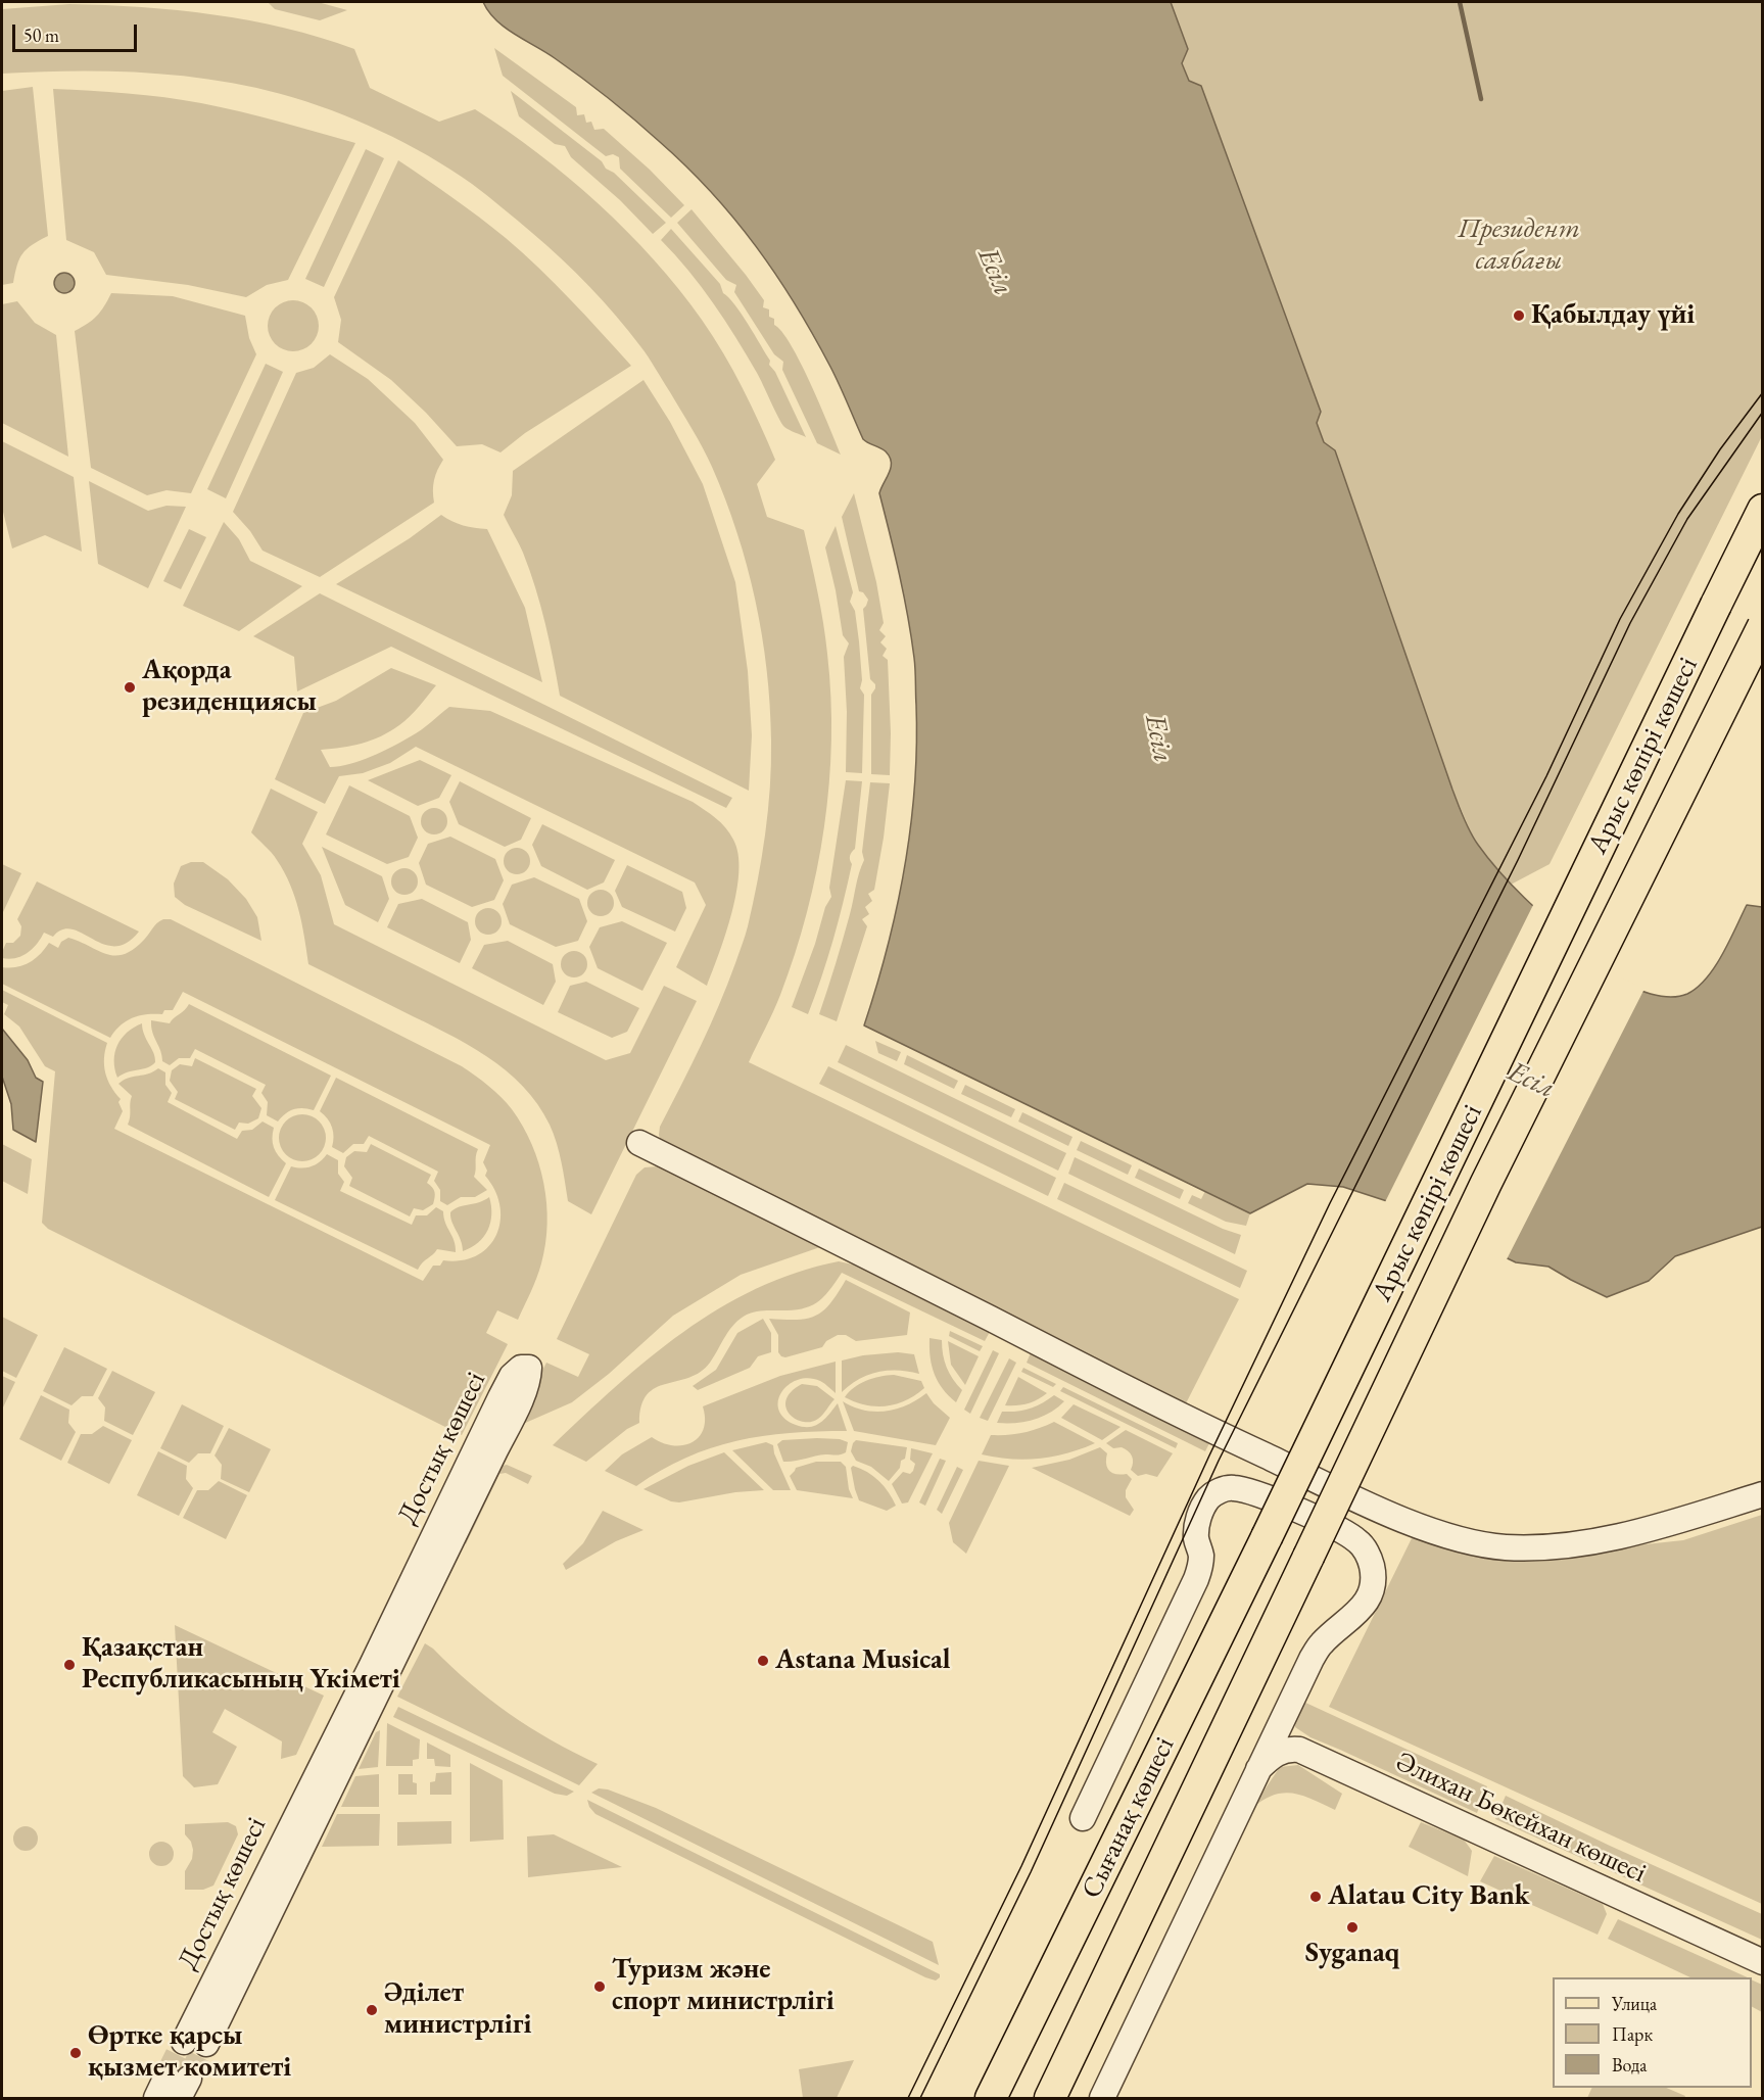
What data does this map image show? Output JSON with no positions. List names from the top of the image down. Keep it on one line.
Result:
{"streets":{"main road":["Арыс көпірі көшесі","Сығанақ көшесі"],"street":["Достық көшесі","Әлихан Бөкейхан көшесі"]},"crossings":[["Арыс көпірі көшесі","Сығанақ көшесі"]],"water":["Есіл"],"parks":["Президент саябағы"],"places":["Қабылдау үйі","Ақорда резиденциясы","Astana Musical","Қазақстан Республикасының Үкіметі","Alatau City Bank","Syganaq","Туризм және спорт министрлігі","Әділет министрлігі","Өртке қарсы қызмет комитеті"],"legend":["Улица","Парк","Вода"],"scale_bar":"50 m"}
